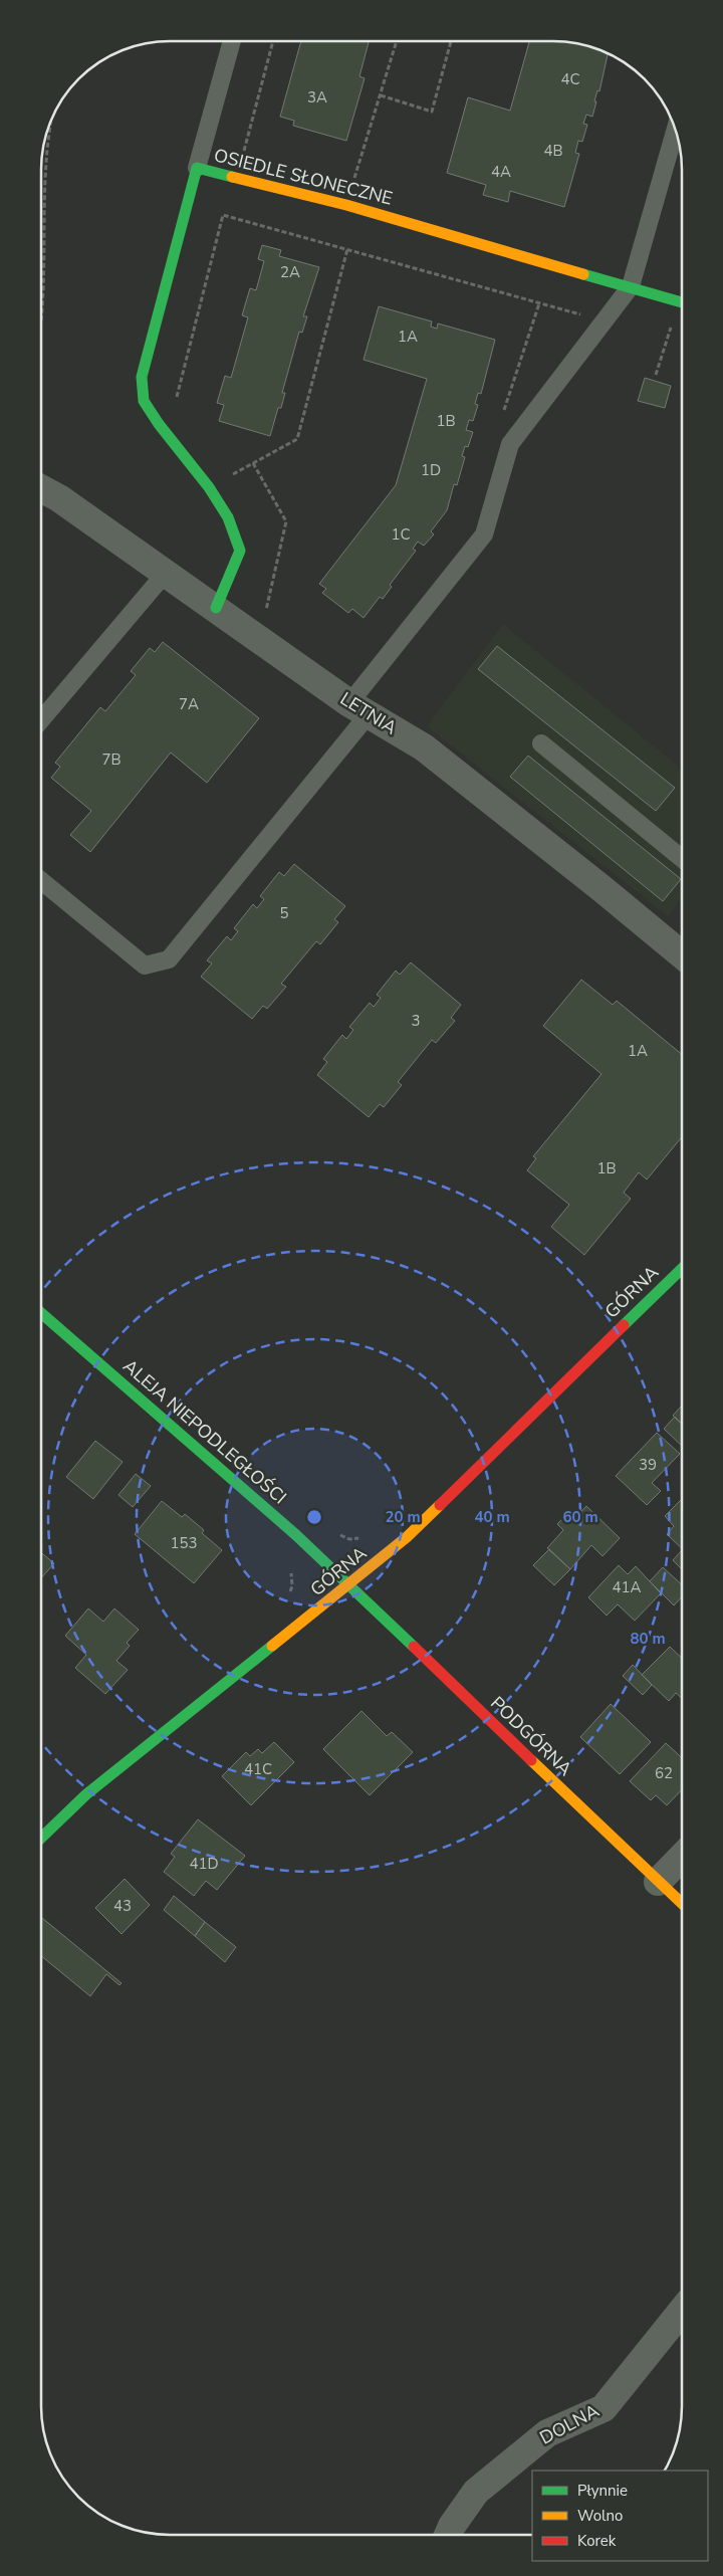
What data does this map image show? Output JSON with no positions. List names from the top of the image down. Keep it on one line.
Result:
{"streets":{"street":["OSIEDLE SŁONECZNE","LETNIA","GÓRNA","ALEJA NIEPODLEGŁOŚCI","PODGÓRNA","DOLNA"]},"crossings":[["OSIEDLE SŁONECZNE","LETNIA"],["GÓRNA","ALEJA NIEPODLEGŁOŚCI"],["GÓRNA","PODGÓRNA"],["ALEJA NIEPODLEGŁOŚCI","PODGÓRNA"]],"house_numbers":["4C","3A","4B","4A","2A","1A","1B","1D","1C","7A","7B","5","3","1A","1B","39","153","41A","41C","62","41D","43"],"legend":["Płynnie","Wolno","Korek"],"rings":["20 m","40 m","60 m","80 m"]}
